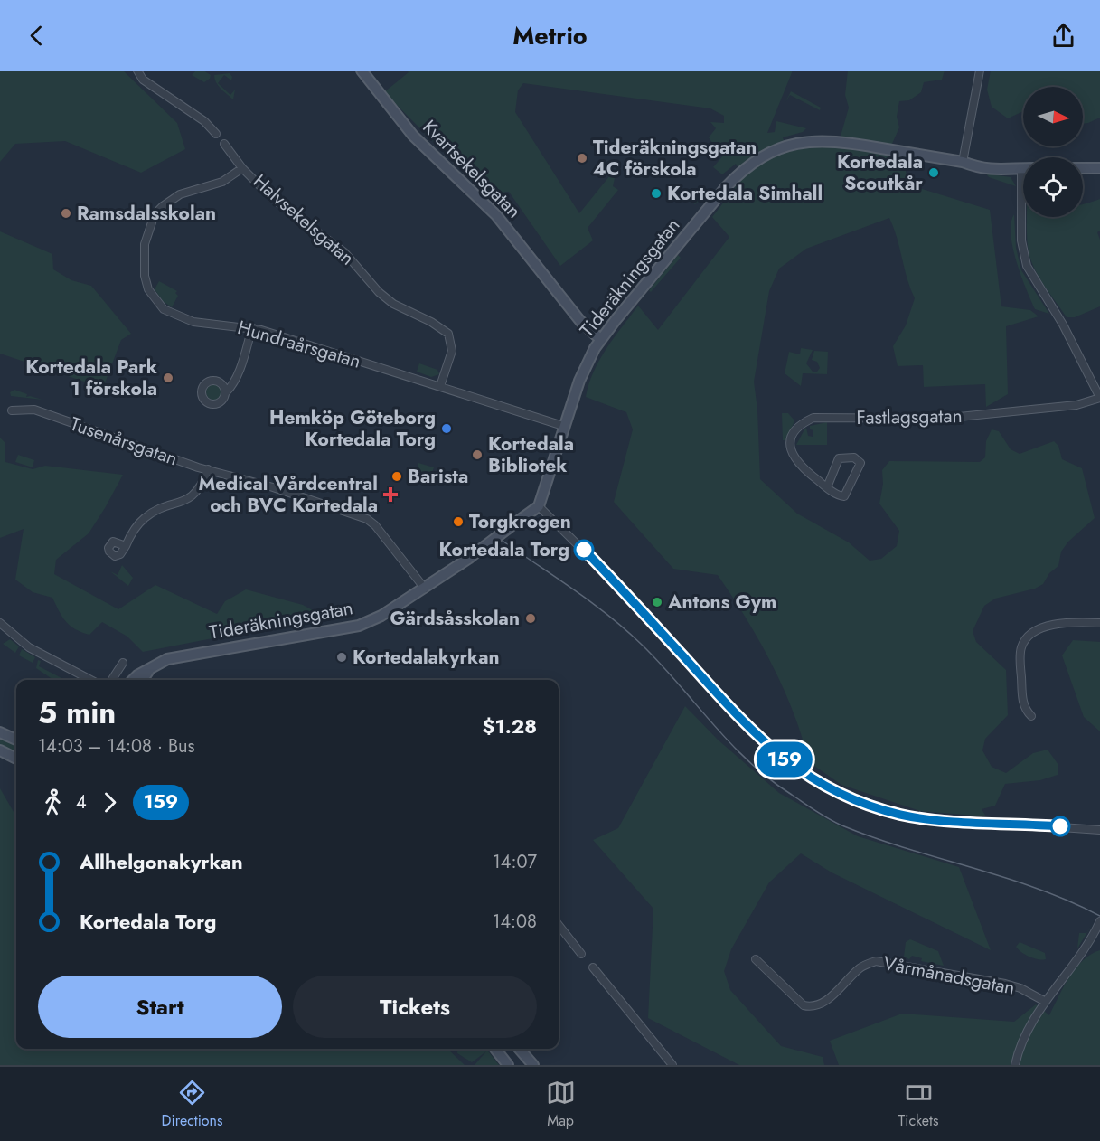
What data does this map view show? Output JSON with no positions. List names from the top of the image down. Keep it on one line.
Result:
{"streets":{"street":["Kvartsekelsgatan","Halvsekelsgatan","Tideräkningsgatan","Hundraårsgatan","Fastlagsgatan","Tusenårsgatan","Vårmånadsgatan"]},"crossings":[["Kvartsekelsgatan","Tideräkningsgatan"],["Halvsekelsgatan","Hundraårsgatan"],["Tideräkningsgatan","Hundraårsgatan"],["Tideräkningsgatan","Tusenårsgatan"]],"places":{"other":["Tideräkningsgatan 4C förskola","Kortedala Scoutkår","Kortedala Simhall","Ramsdalsskolan","Kortedala Park 1 förskola","Hemköp Göteborg Kortedala Torg","Kortedala Bibliotek","Barista","Torgkrogen","Kortedala Torg","Antons Gym","Gärdsåsskolan","Kortedalakyrkan"],"health":["Medical Vårdcentral och BVC Kortedala"]},"lines":["bus line 159"],"north":"right","page":{"header":"Metrio","on_map":"159","heading":["5 min","14:03 – 14:08 · Bus","$1.28"],"legs":["4","159"],"list":[{"name":"Allhelgonakyrkan","value":"14:07"},{"name":"Kortedala Torg","value":"14:08"}],"buttons":["Start","Tickets"],"tabs":["Directions","Map","Tickets"]}}
